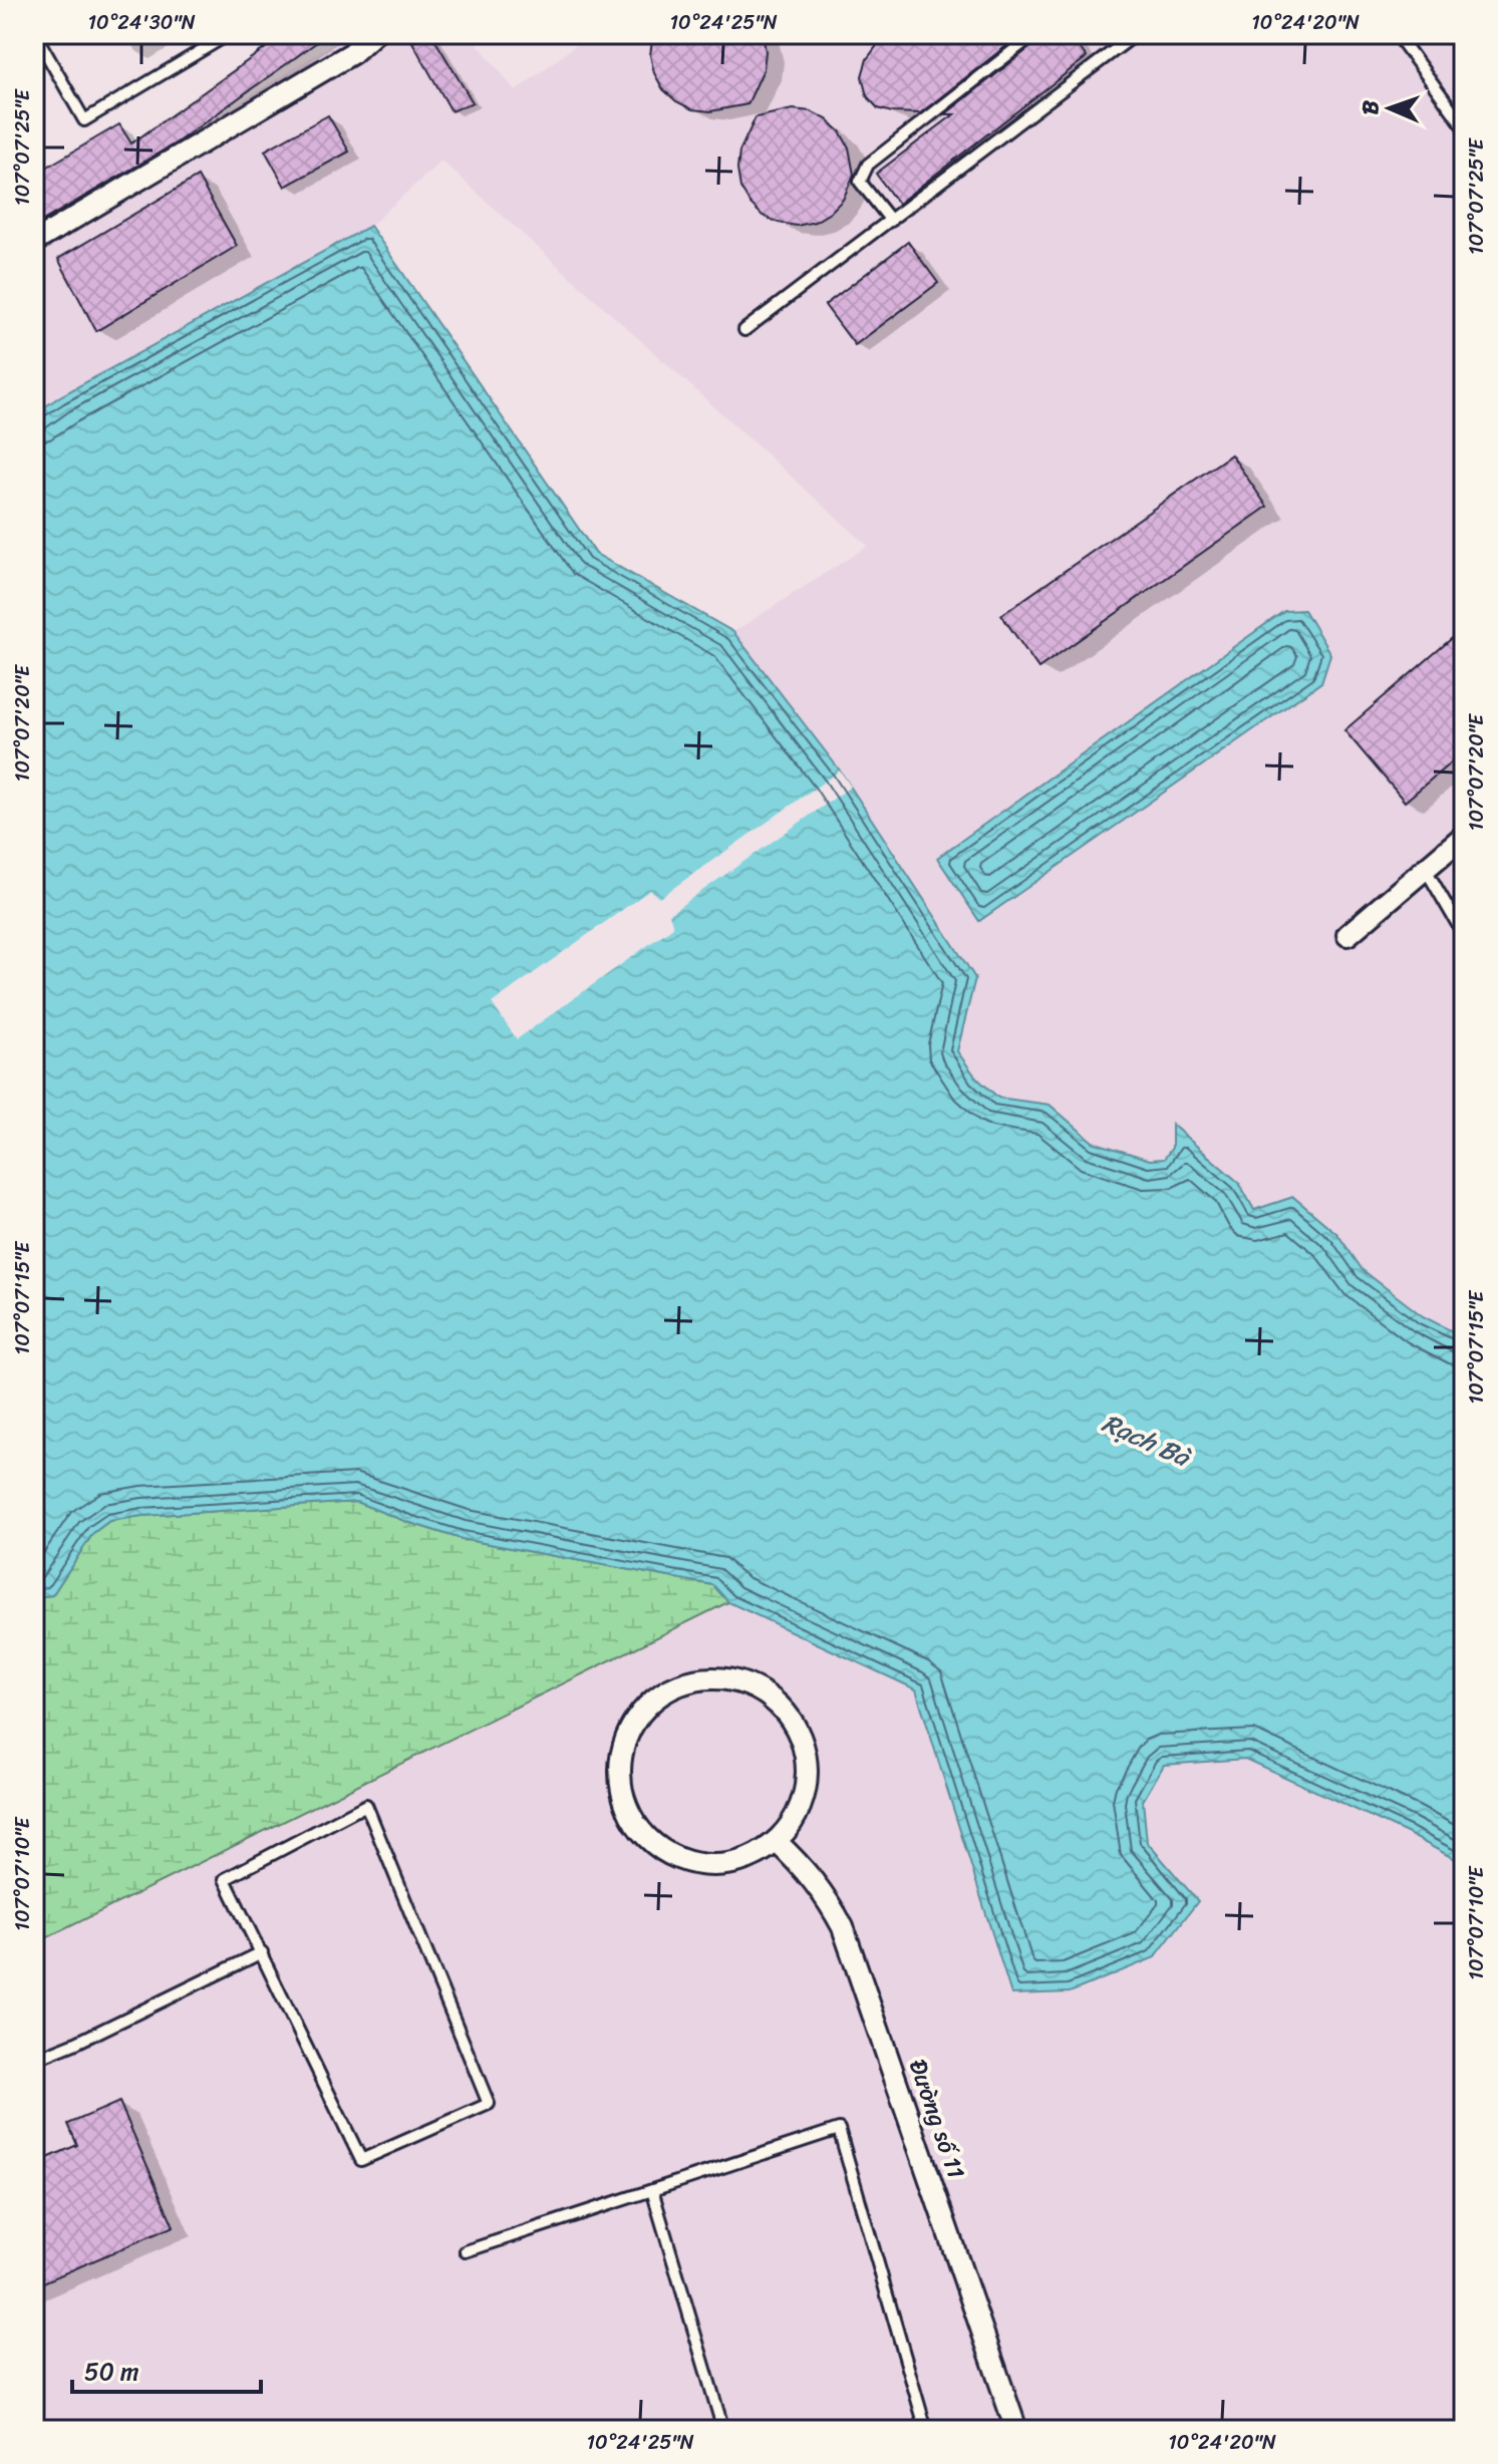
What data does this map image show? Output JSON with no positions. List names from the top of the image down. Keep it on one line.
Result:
{"streets":{"street":["Đường số 11"]},"water":["Rạch Bà"],"scale_bar":"50 m","north":"left","coordinates":["10°24'30\"N","10°24'25\"N","10°24'20\"N","107°07'25\"E","107°07'20\"E","107°07'15\"E","107°07'10\"E"]}
